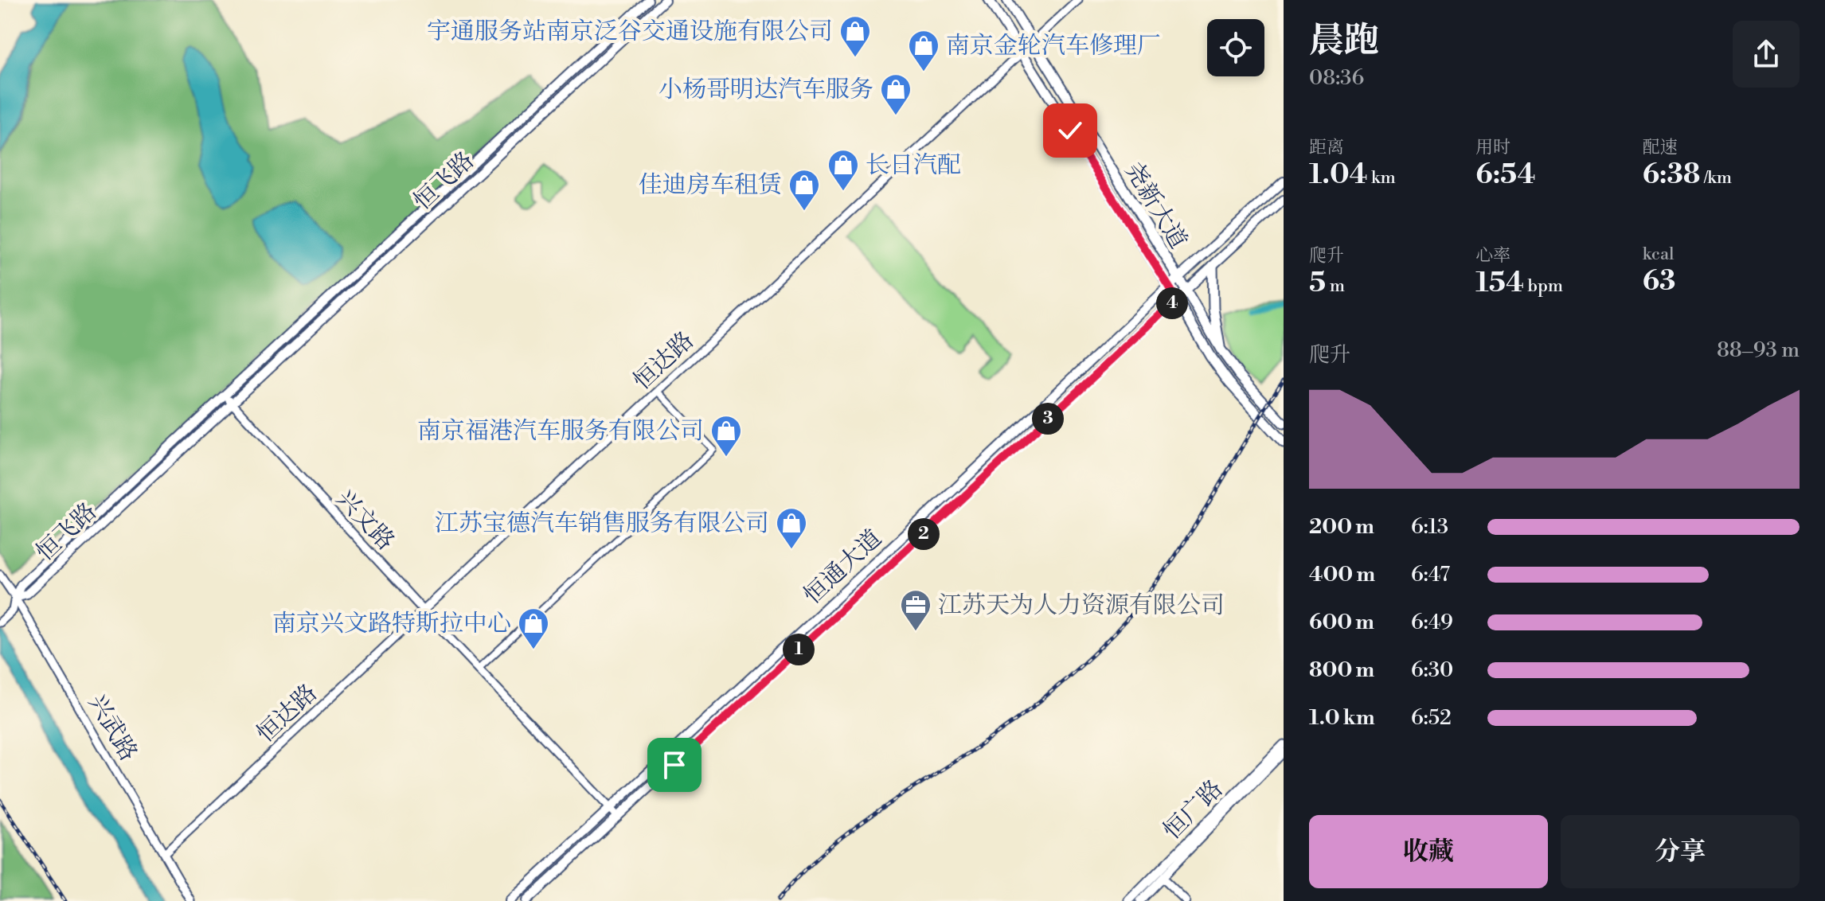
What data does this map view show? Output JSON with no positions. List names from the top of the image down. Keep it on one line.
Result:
{"streets":{"main road":["恒飞路","尧新大道","恒通大道"],"street":["恒达路","兴文路","兴武路","恒广路"]},"crossings":[["恒飞路","兴文路"],["恒飞路","兴武路"],["尧新大道","恒达路"],["尧新大道","恒通大道"],["恒达路","兴文路"],["恒达路","兴武路"],["兴文路","恒通大道"]],"places":{"shop":["宇通服务站南京泛谷交通设施有限公司","南京金轮汽车修理厂","小杨哥明达汽车服务","长日汽配","佳迪房车租赁","南京福港汽车服务有限公司","江苏宝德汽车销售服务有限公司","南京兴文路特斯拉中心"],"office":["江苏天为人力资源有限公司"]},"page":{"heading":["晨跑","08:36"],"stats":[["距离","1.04 km"],["用时","6:54"],["配速","6:38 /km"],["爬升","5 m"],["心率","154 bpm"],["kcal","63"]],"pins":["4","3","2","1"],"chart":["爬升","88–93 m"],"list":[{"name":"200 m","note":"6:13"},{"name":"400 m","note":"6:47"},{"name":"600 m","note":"6:49"},{"name":"800 m","note":"6:30"},{"name":"1.0 km","note":"6:52"}],"buttons":["收藏","分享"]}}
